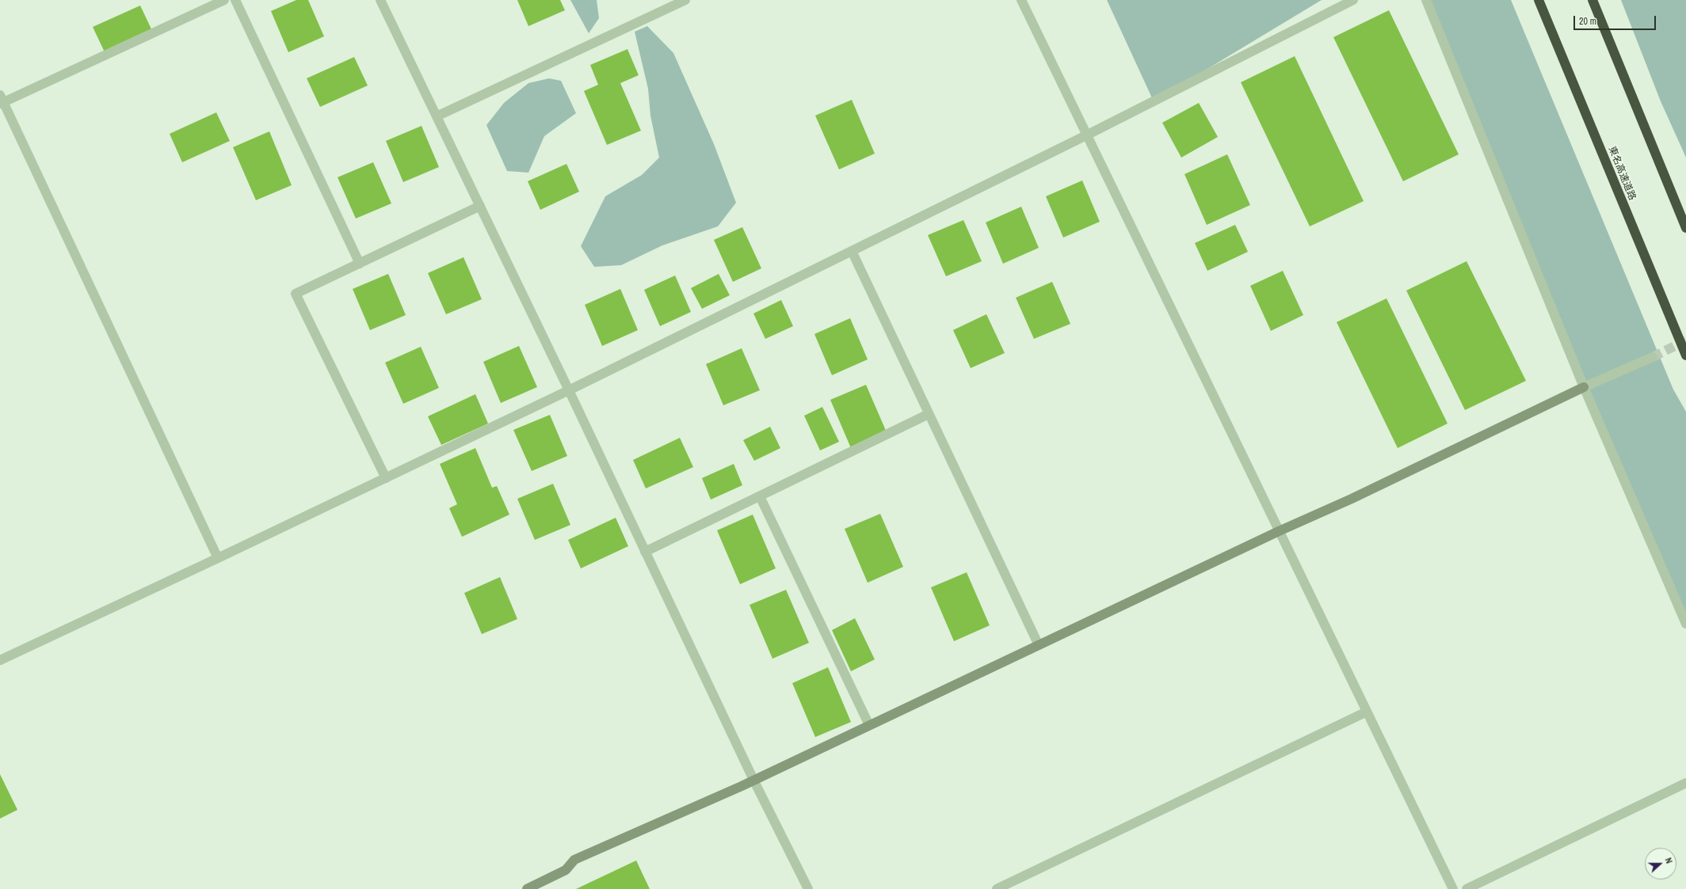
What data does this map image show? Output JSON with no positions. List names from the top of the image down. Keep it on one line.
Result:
{"streets":{"highway":["東名高速道路"]},"scale_bar":"20 m","north":"right"}
